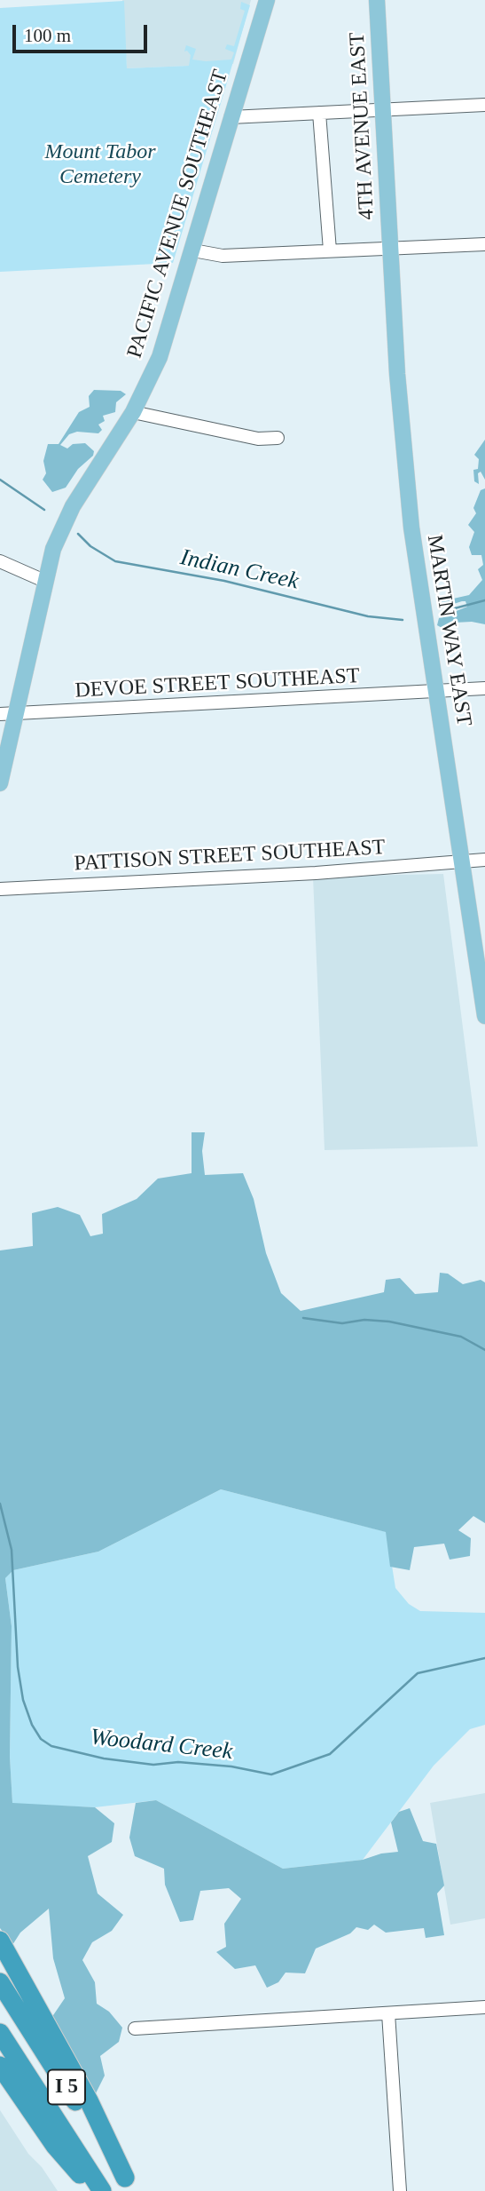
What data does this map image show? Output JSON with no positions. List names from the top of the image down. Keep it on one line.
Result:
{"streets":{"highway":["I 5"],"main road":["4TH AVENUE EAST","PACIFIC AVENUE SOUTHEAST","MARTIN WAY EAST"],"street":["DEVOE STREET SOUTHEAST","PATTISON STREET SOUTHEAST"]},"crossings":[["4TH AVENUE EAST","MARTIN WAY EAST"],["PACIFIC AVENUE SOUTHEAST","DEVOE STREET SOUTHEAST"],["MARTIN WAY EAST","DEVOE STREET SOUTHEAST"],["MARTIN WAY EAST","PATTISON STREET SOUTHEAST"]],"water":["Indian Creek","Woodard Creek"],"parks":["Mount Tabor Cemetery"],"scale_bar":"100 m"}
